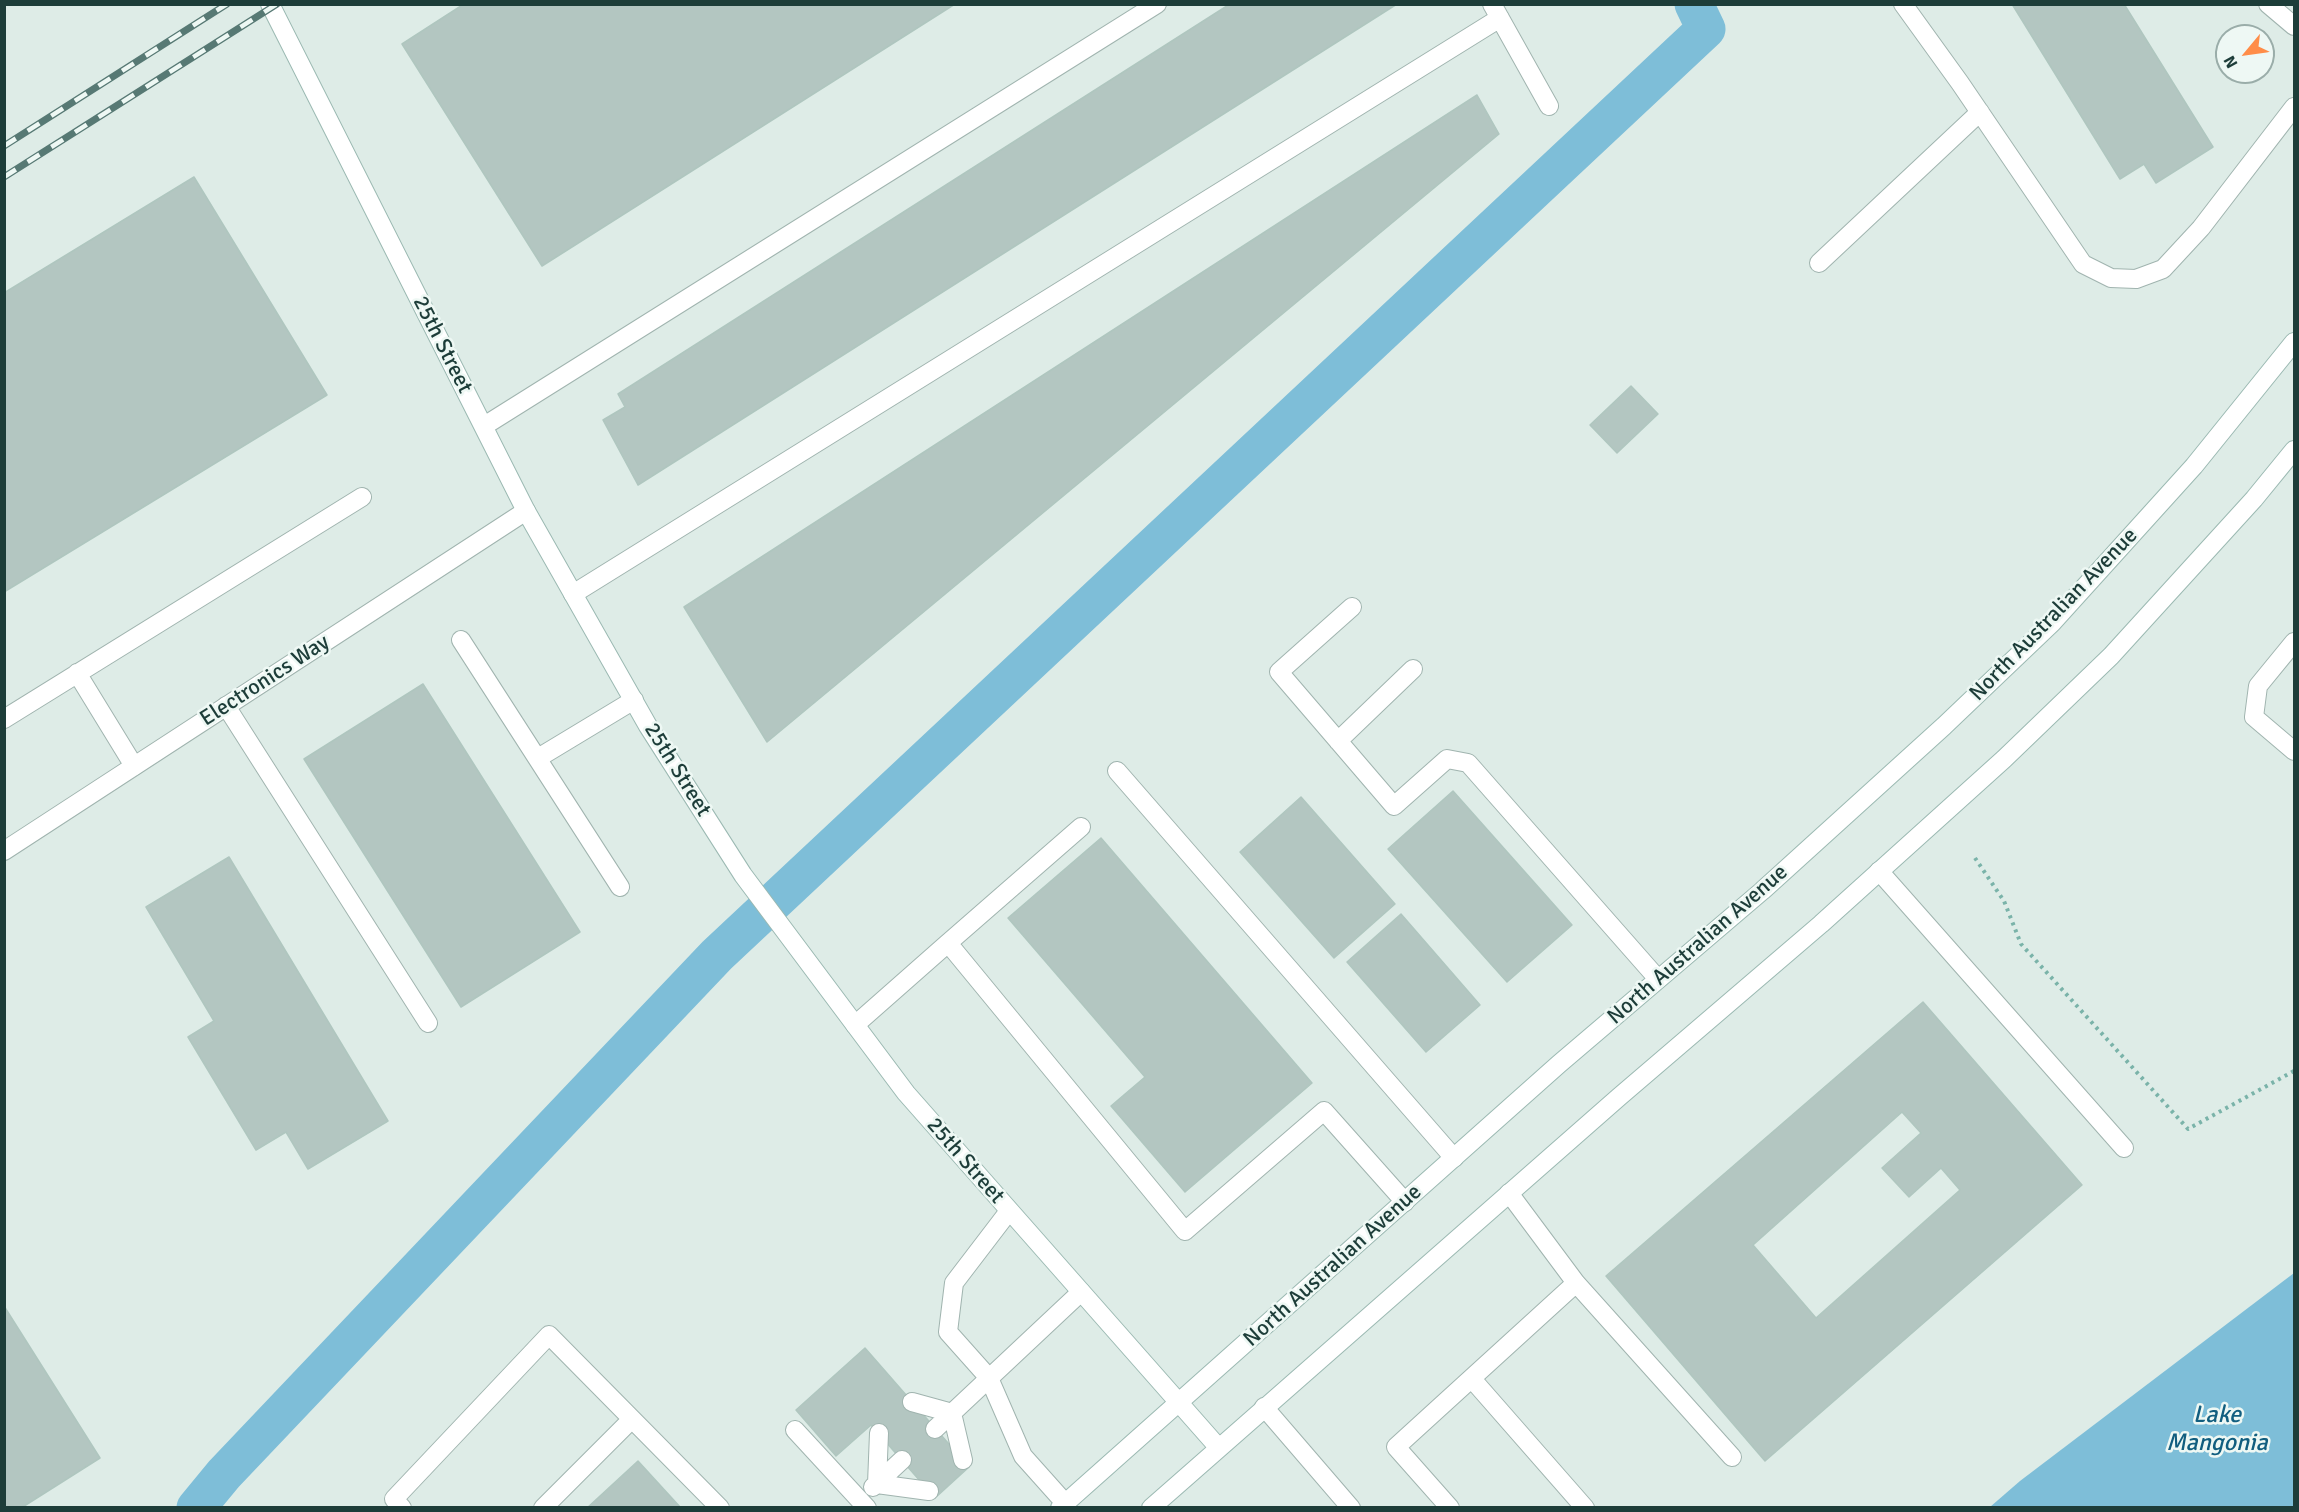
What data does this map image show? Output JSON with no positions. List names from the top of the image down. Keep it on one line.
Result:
{"streets":{"main road":["25th Street","North Australian Avenue","Electronics Way"]},"crossings":[["25th Street","North Australian Avenue"],["25th Street","Electronics Way"]],"water":["Lake Mangonia"],"north":"bottom left"}
